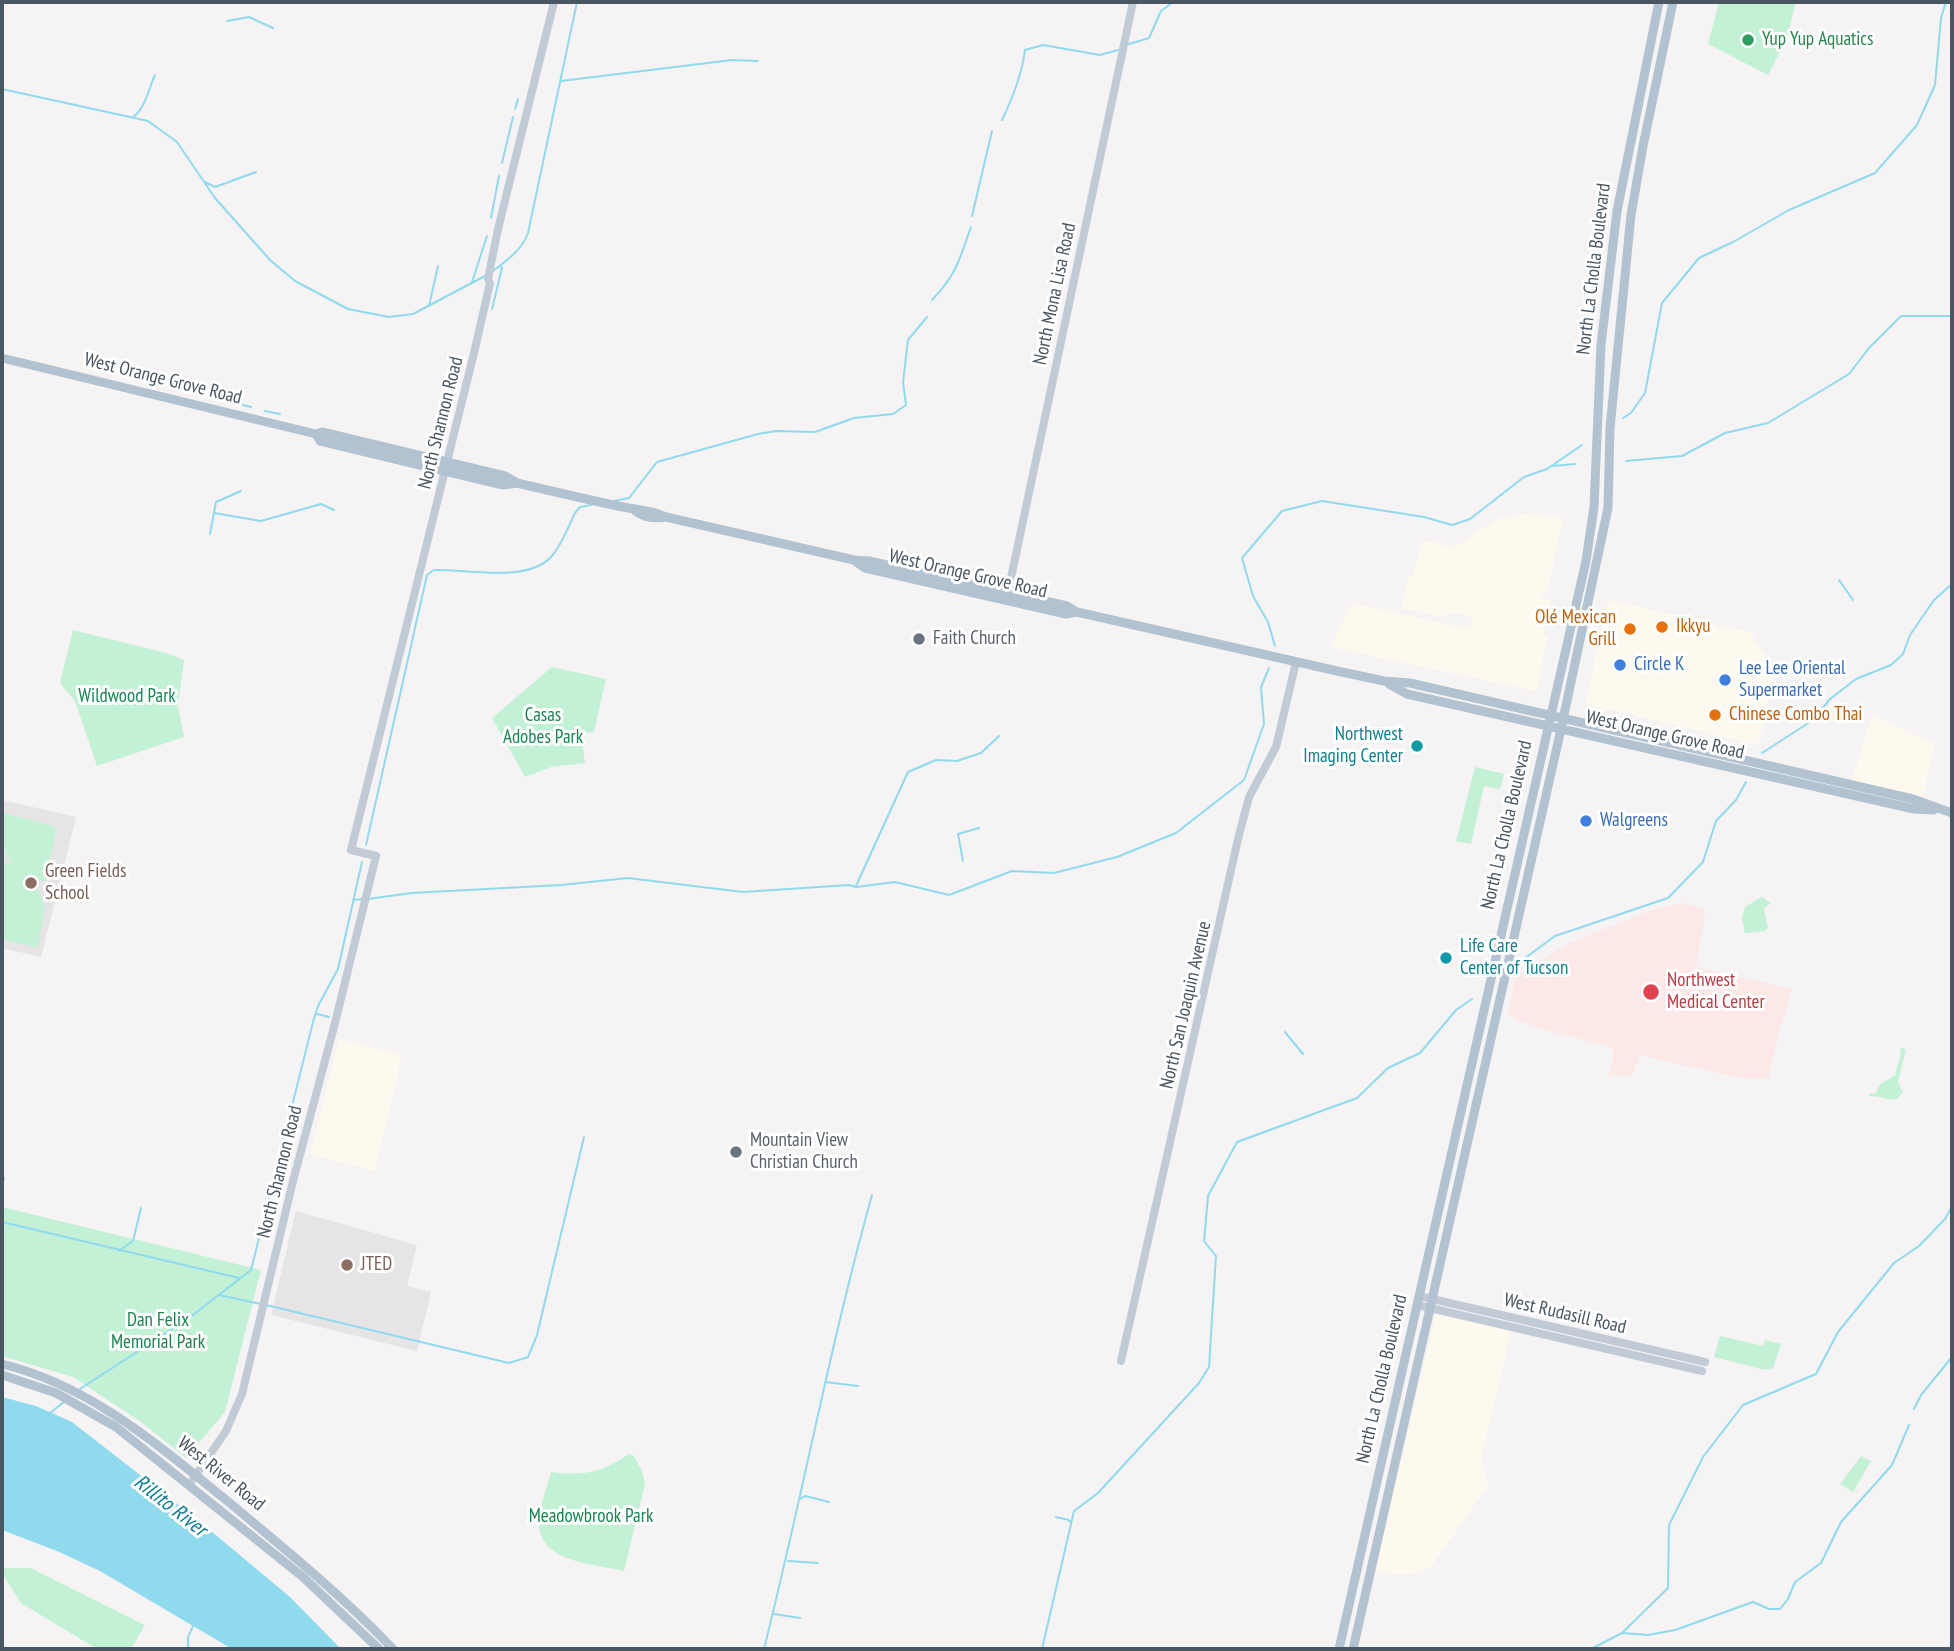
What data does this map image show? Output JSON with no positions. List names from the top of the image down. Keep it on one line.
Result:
{"streets":{"main road":["North La Cholla Boulevard","West Orange Grove Road","West River Road"],"street":["North Mona Lisa Road","North Shannon Road","North San Joaquin Avenue","West Rudasill Road"]},"crossings":[["North La Cholla Boulevard","West Orange Grove Road"],["North La Cholla Boulevard","West Rudasill Road"],["North Mona Lisa Road","West Orange Grove Road"],["West Orange Grove Road","North Shannon Road"],["West Orange Grove Road","North San Joaquin Avenue"],["North Shannon Road","West River Road"]],"water":["Rillito River"],"parks":["Wildwood Park","Casas Adobes Park","Dan Felix Memorial Park","Meadowbrook Park"],"places":["Yup Yup Aquatics","Ikkyu","Olé Mexican Grill","Faith Church","Circle K","Lee Lee Oriental Supermarket","Chinese Combo Thai","Northwest Imaging Center","Walgreens","Green Fields School","Life Care Center of Tucson","Northwest Medical Center","Mountain View Christian Church","JTED"]}
